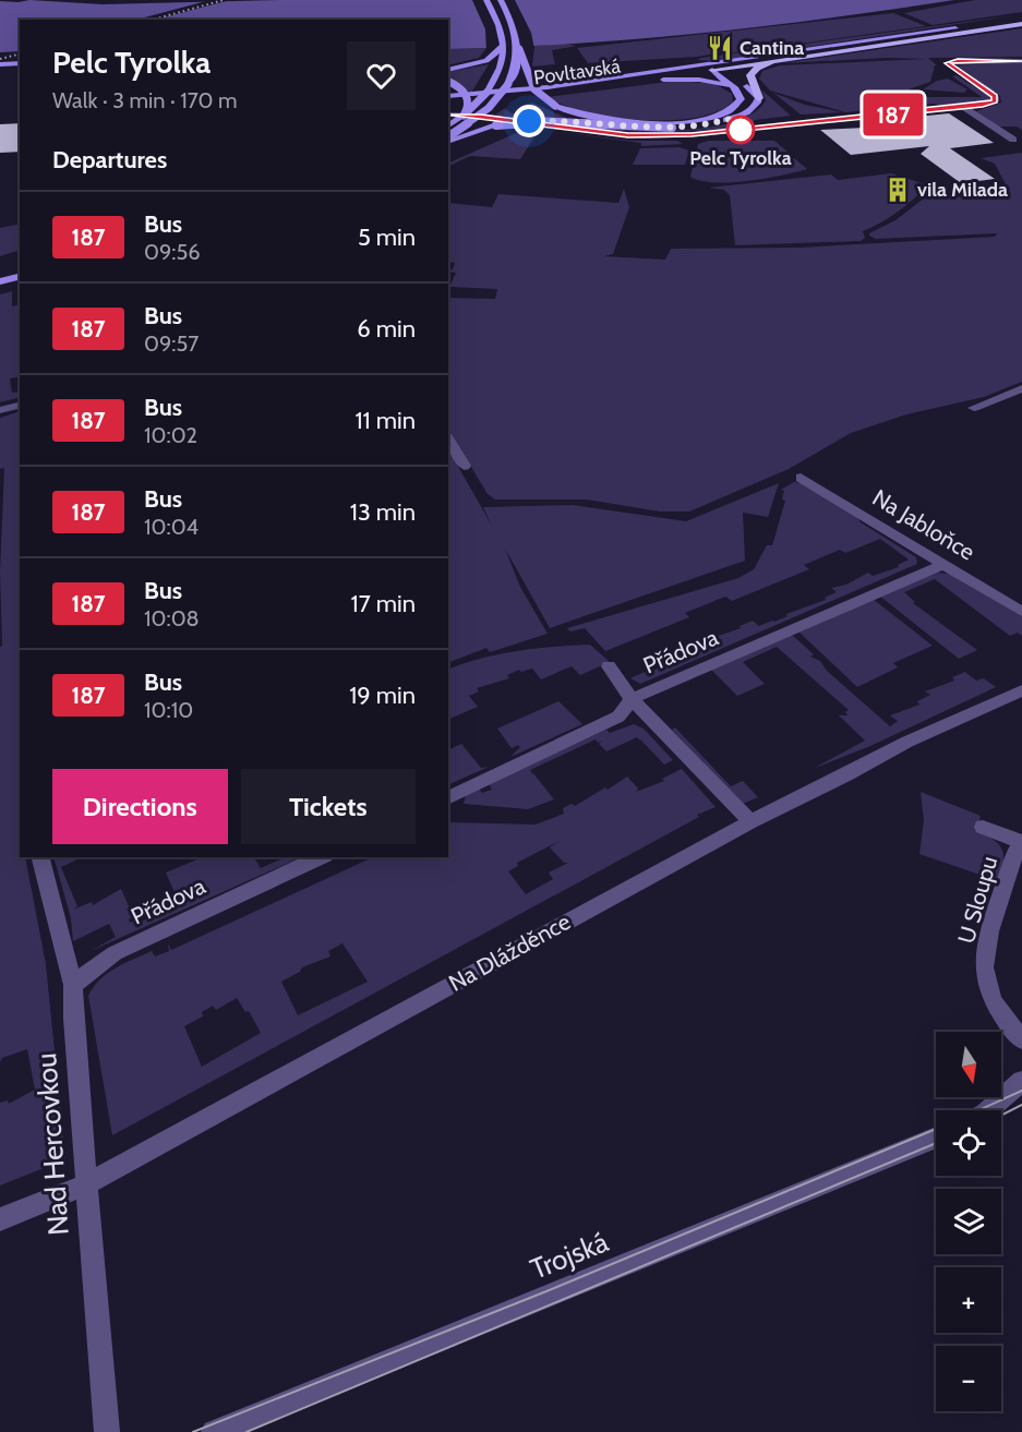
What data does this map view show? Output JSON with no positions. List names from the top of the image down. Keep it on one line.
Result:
{"streets":{"main road":["Povltavská"],"street":["Na Jabloňce","Přádova","U Sloupu","Na Dlážděnce","Nad Hercovkou","Trojská"]},"crossings":[["Na Jabloňce","Přádova"],["Přádova","Nad Hercovkou"],["Na Dlážděnce","Nad Hercovkou"]],"places":{"restaurant":["Cantina"],"other":["Pelc Tyrolka"],"building":["vila Milada"]},"lines":["bus line 187"],"north":"bottom","page":{"on_map":"187","heading":[["Pelc Tyrolka","Walk · 3 min · 170 m"],"Departures"],"list":[{"mark":"187","name":"Bus","note":"09:56","value":"5 min"},{"mark":"187","name":"Bus","note":"09:57","value":"6 min"},{"mark":"187","name":"Bus","note":"10:02","value":"11 min"},{"mark":"187","name":"Bus","note":"10:04","value":"13 min"},{"mark":"187","name":"Bus","note":"10:08","value":"17 min"},{"mark":"187","name":"Bus","note":"10:10","value":"19 min"}],"buttons":["Directions","Tickets"],"map_buttons":["+","−"]}}
